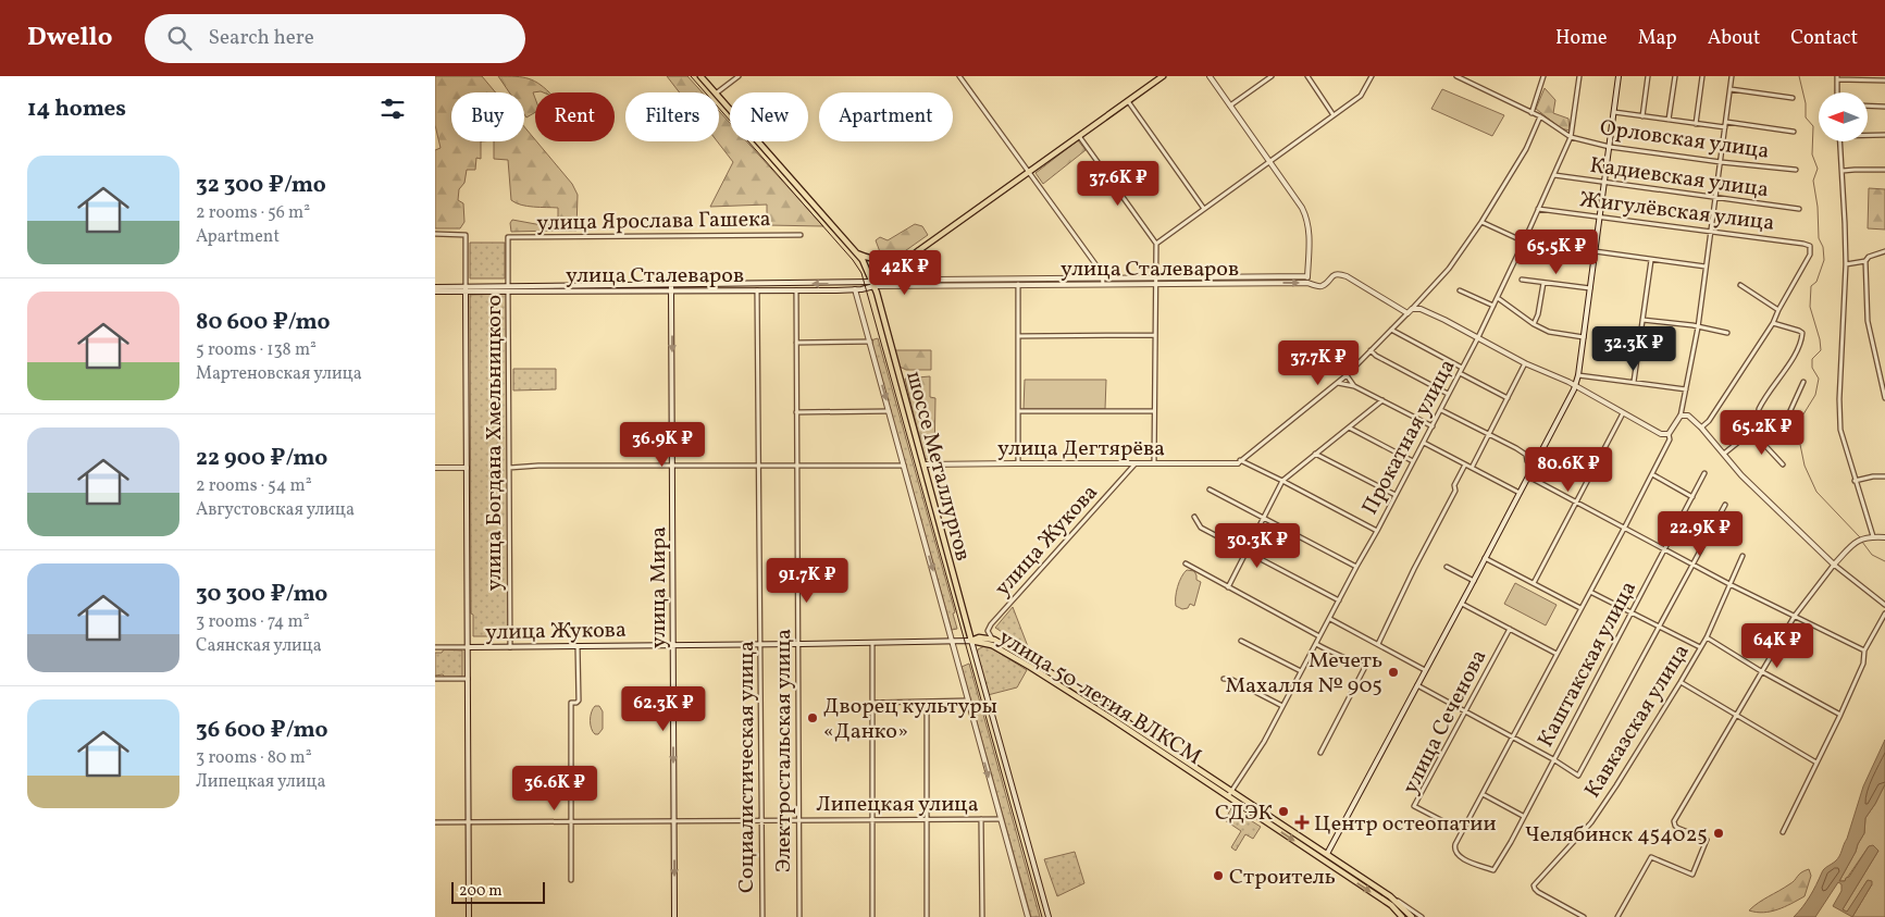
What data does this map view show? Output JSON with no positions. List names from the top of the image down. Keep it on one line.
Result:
{"streets":{"main road":["улица Сталеваров","улица Богдана Хмельницкого","улица Дегтярёва","шоссе Металлургов","улица Жукова","улица Мира","улица 50-летия ВЛКСМ"],"street":["Орловская улица","Кадиевская улица","Жигулёвская улица","улица Ярослава Гашека","Прокатная улица","Каштакская улица","Кавказская улица","улица Сеченова","Электростальская улица","Социалистическая улица","Липецкая улица"]},"crossings":[["Орловская улица","Прокатная улица"],["Кадиевская улица","Прокатная улица"],["Жигулёвская улица","Прокатная улица"],["улица Ярослава Гашека","улица Богдана Хмельницкого"],["улица Сталеваров","улица Богдана Хмельницкого"],["улица Сталеваров","шоссе Металлургов"],["улица Сталеваров","улица Мира"],["улица Сталеваров","Электростальская улица"],["улица Сталеваров","Социалистическая улица"],["Прокатная улица","улица 50-летия ВЛКСМ"],["улица Богдана Хмельницкого","улица Жукова"],["улица Богдана Хмельницкого","Липецкая улица"],["улица Дегтярёва","шоссе Металлургов"],["улица Дегтярёва","улица Жукова"],["шоссе Металлургов","улица Жукова"],["шоссе Металлургов","улица 50-летия ВЛКСМ"],["шоссе Металлургов","Липецкая улица"],["улица Жукова","улица Мира"],["улица Жукова","улица 50-летия ВЛКСМ"],["улица Жукова","Электростальская улица"],["улица Жукова","Социалистическая улица"],["улица Мира","Липецкая улица"],["Каштакская улица","улица Сеченова"],["Электростальская улица","Липецкая улица"],["Социалистическая улица","Липецкая улица"]],"one_way":["улица Мира"],"places":{"other":["Мечеть Махалля № 905","Дворец культуры «Данко»","СДЭК","Челябинск 454025","Cтроитель"],"health":["Центр остеопатии"]},"scale_bar":"200 m","north":"left","page":{"header":"Dwello","search":"Search here","nav":["Home","Map","About","Contact"],"heading":"14 homes","chip":["Buy","Rent","Filters","New","Apartment"],"list":[{"name":"32 300 ₽/mo","note":"2 rooms · 56 m² · Apartment"},{"name":"80 600 ₽/mo","note":"5 rooms · 138 m² · Мартеновская улица"},{"name":"22 900 ₽/mo","note":"2 rooms · 54 m² · Августовская улица"},{"name":"30 300 ₽/mo","note":"3 rooms · 74 m² · Саянская улица"},{"name":"36 600 ₽/mo","note":"3 rooms · 80 m² · Липецкая улица"}],"price":["37.6K ₽","65.5K ₽","42K ₽","32.3K ₽","37.7K ₽","65.2K ₽","36.9K ₽","80.6K ₽","22.9K ₽","30.3K ₽","91.7K ₽","64K ₽","62.3K ₽","36.6K ₽"],"scale":"200 m"}}
